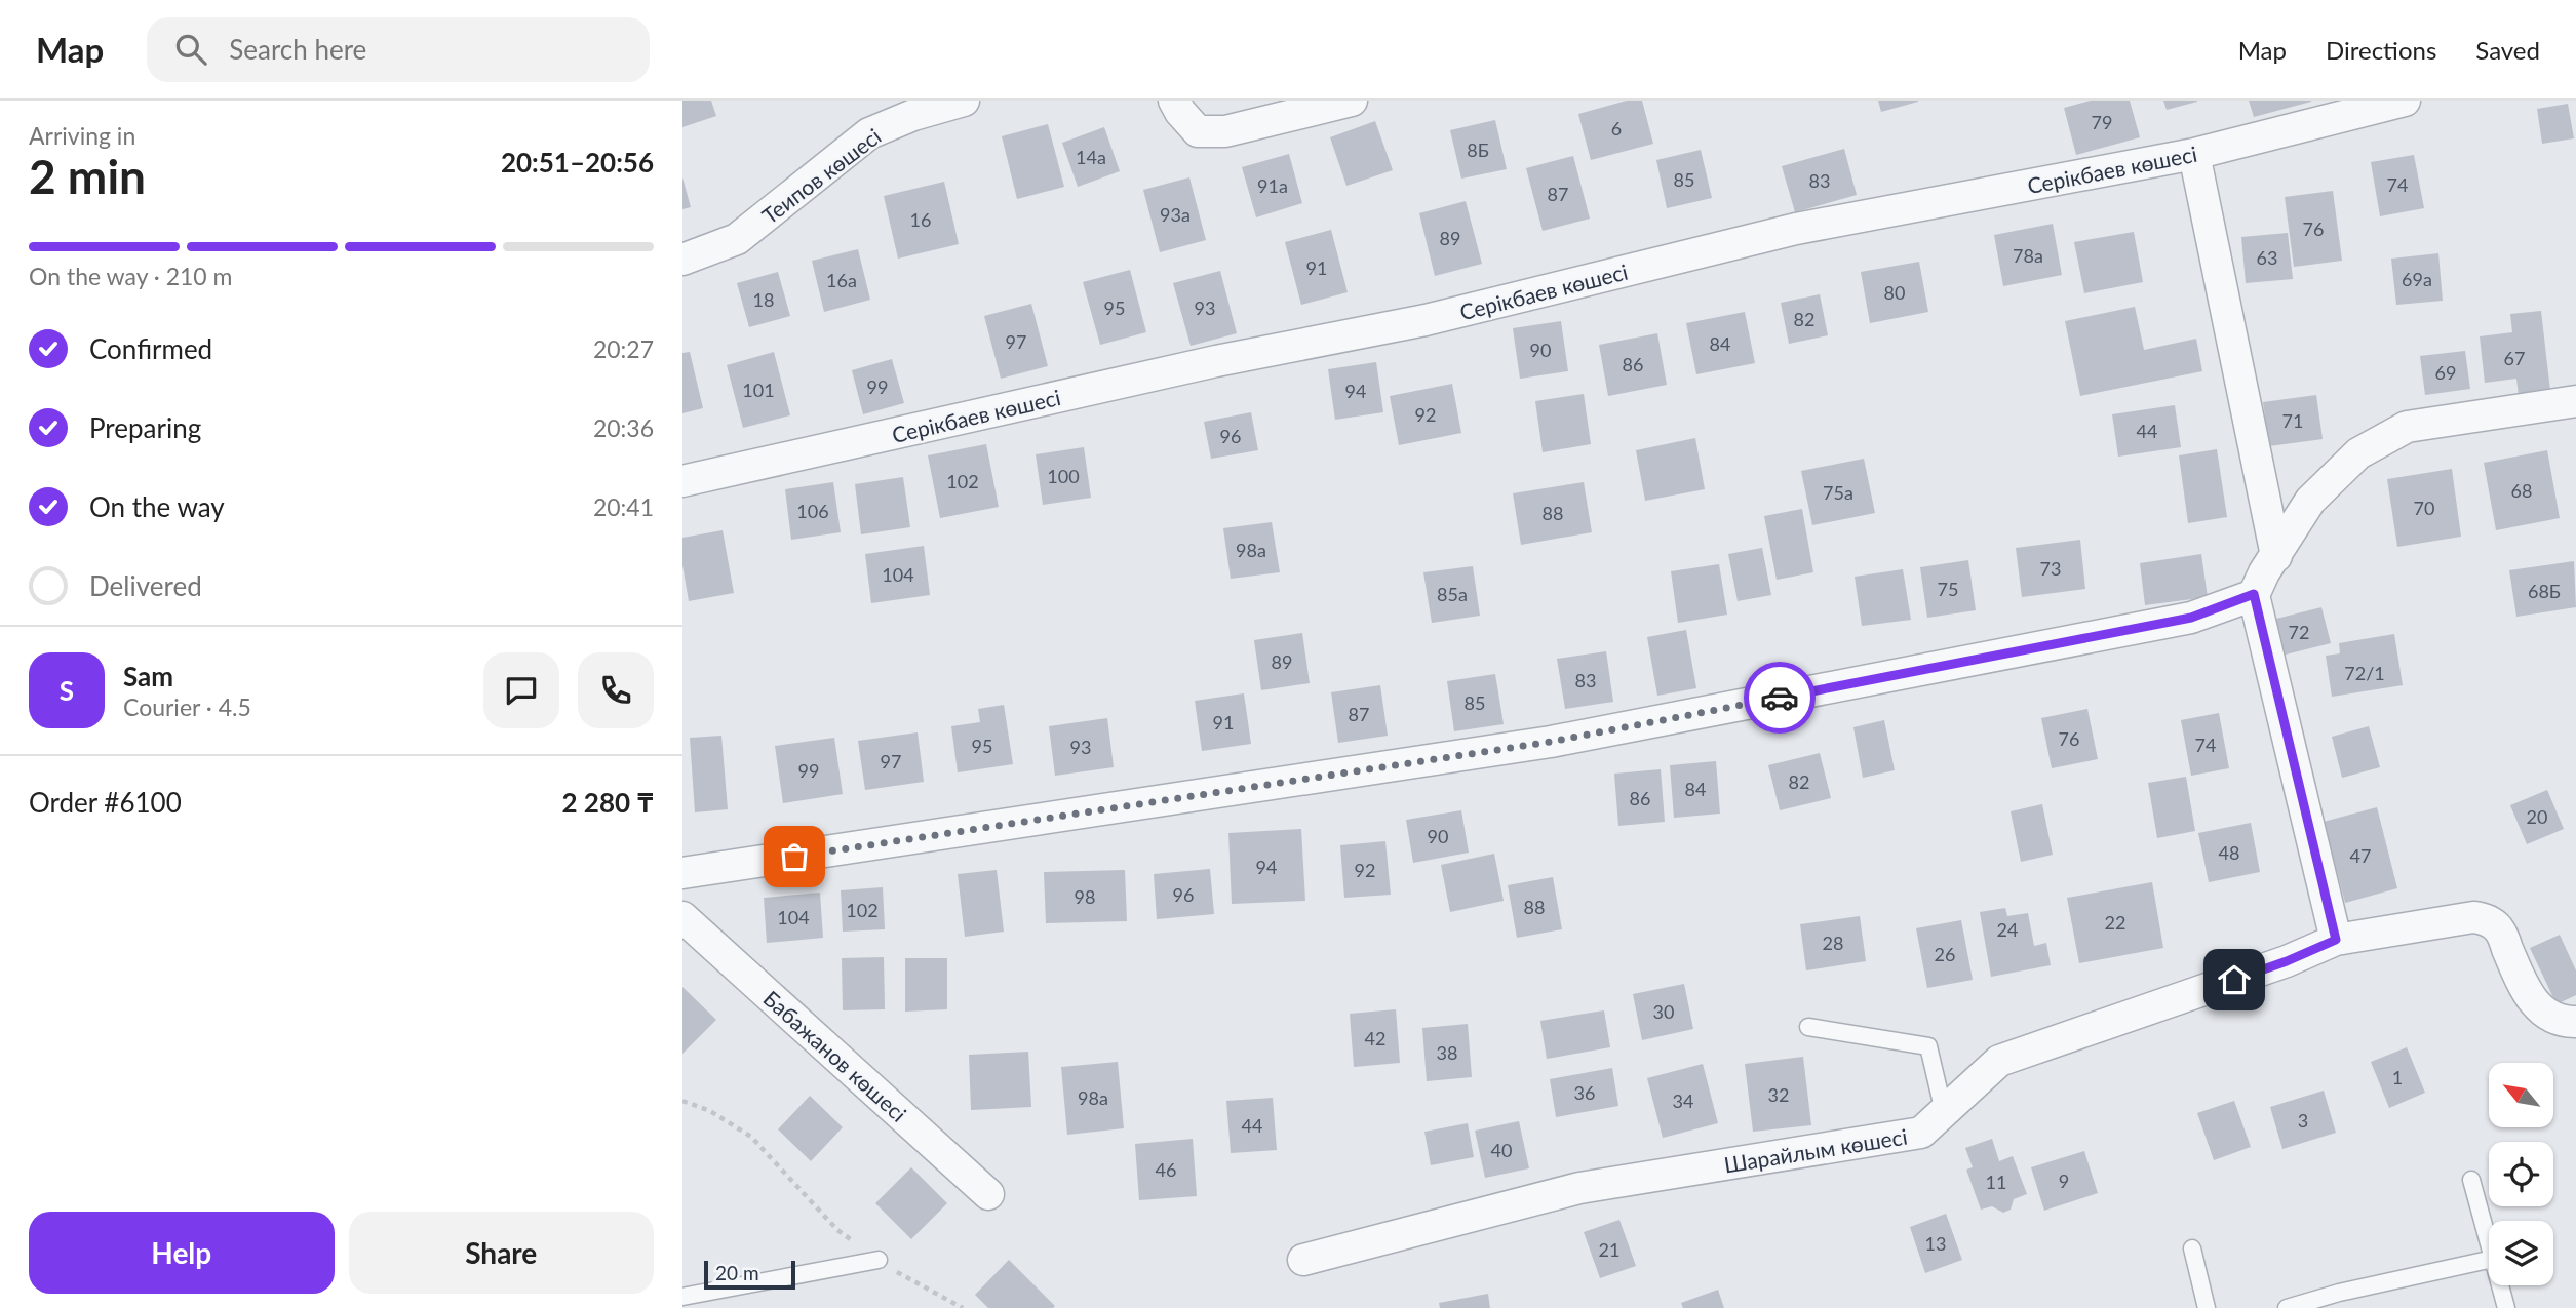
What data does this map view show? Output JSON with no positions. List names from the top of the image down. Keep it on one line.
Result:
{"streets":{"street":["Серікбаев көшесі","Теипов көшесі","Бабажанов көшесі","Шарайлым көшесі"]},"house_numbers":["79","6","8Б","14а","85","83","74","91а","87","93а","16","76","89","78а","63","91","69а","16а","80","18","95","93","82","97","84","90","67","86","69","99","101","94","92","71","44","96","100","102","68","75а","70","106","88","98а","73","104","75","68Б","85а","72","89","72/1","83","85","87","91","76","74","95","93","97","99","82","84","86","20","90","48","47","94","92","96","98","88","102","104","22","24","28","26","30","42","38","1","36","32","98а","34","3","44","40","46","9","11","13","21"],"scale_bar":"20 m","north":"top left","page":{"header":"Map","search":"Search here","nav":["Map","Directions","Saved"],"heading":["2 min","Arriving in","20:51–20:56"],"panel":["Sam","Courier · 4.5","Order #6100","2 280 ₸"],"bar":"On the way · 210 m","list":[["Confirmed","20:27"],["Preparing","20:36"],["On the way","20:41"],"Delivered"],"round":"S","buttons":["Help","Share"],"scale":"20 m"}}
